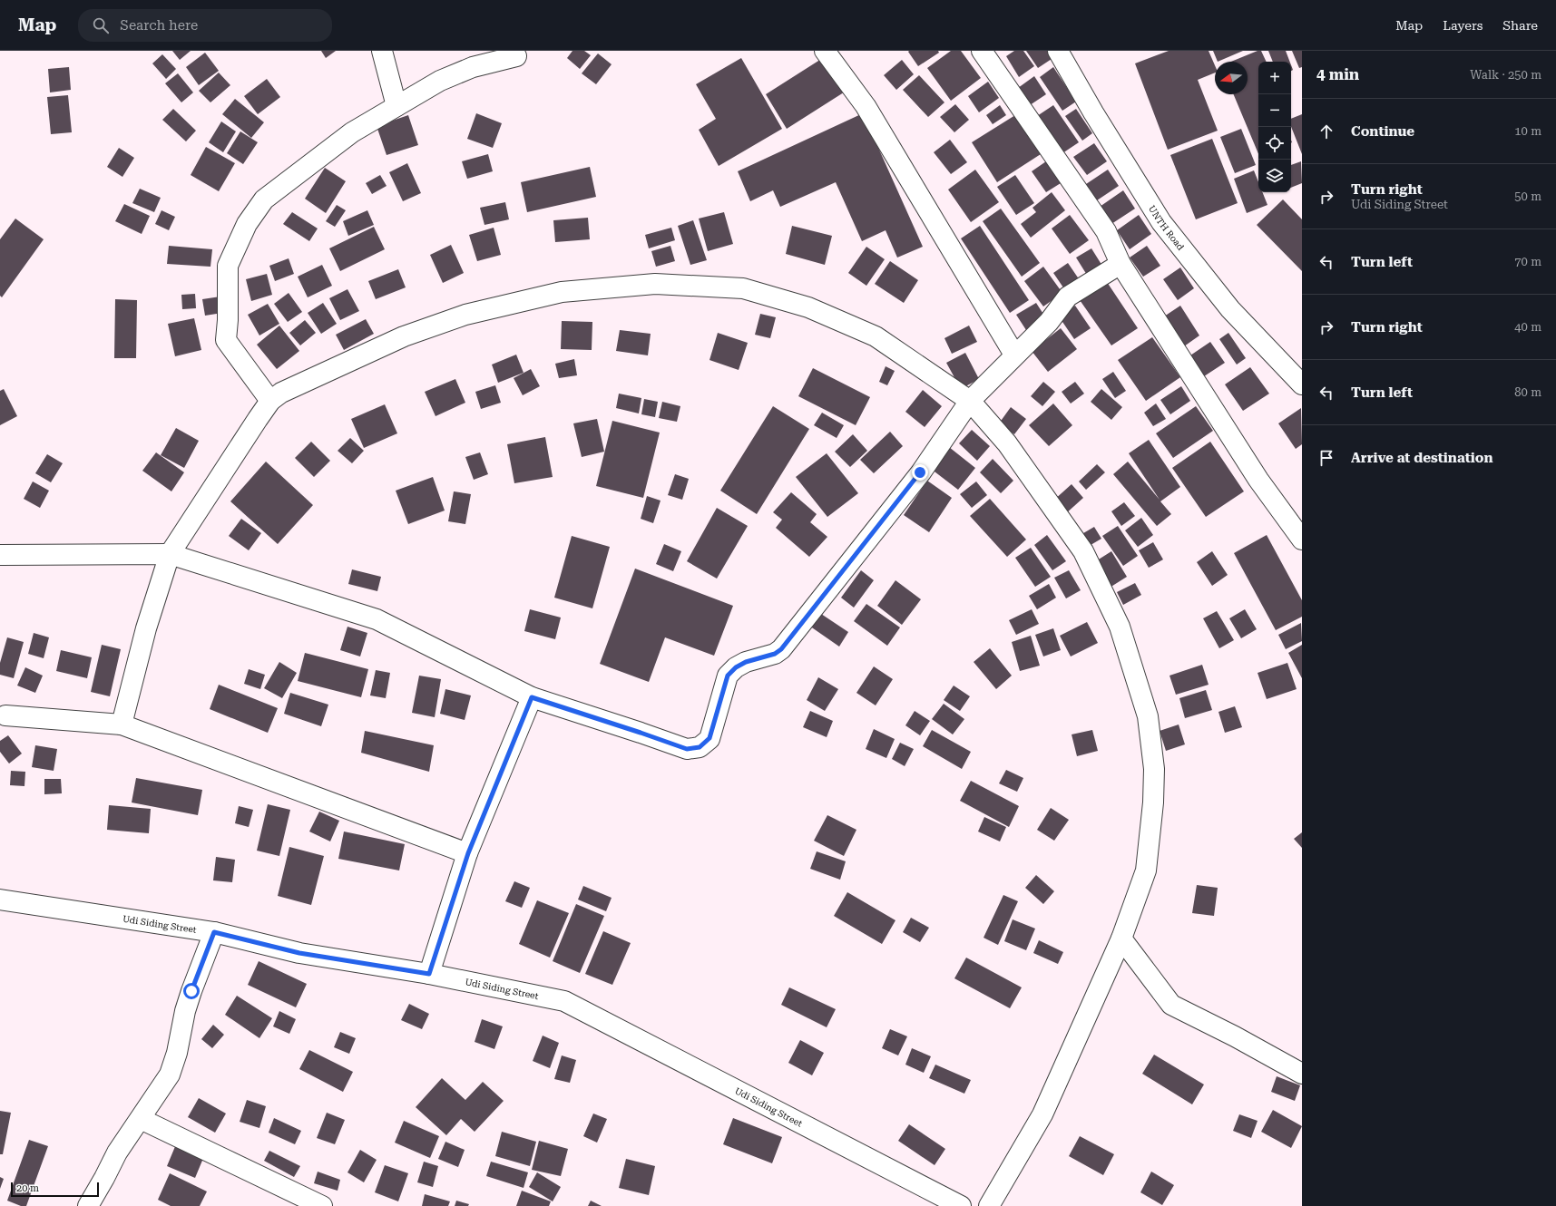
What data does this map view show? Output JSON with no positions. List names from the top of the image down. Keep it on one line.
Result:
{"streets":{"street":["UNTH Road","Udi Siding Street"]},"scale_bar":"20 m","north":"left","page":{"header":"Map","search":"Search here","nav":["Map","Layers","Share"],"heading":["4 min","Walk · 250 m"],"map_buttons":["+","−"],"list":[["Continue","10 m"],["Turn right","Udi Siding Street","50 m"],["Turn left","70 m"],["Turn right","40 m"],["Turn left","80 m"],"Arrive at destination"],"scale":"20 m"}}
